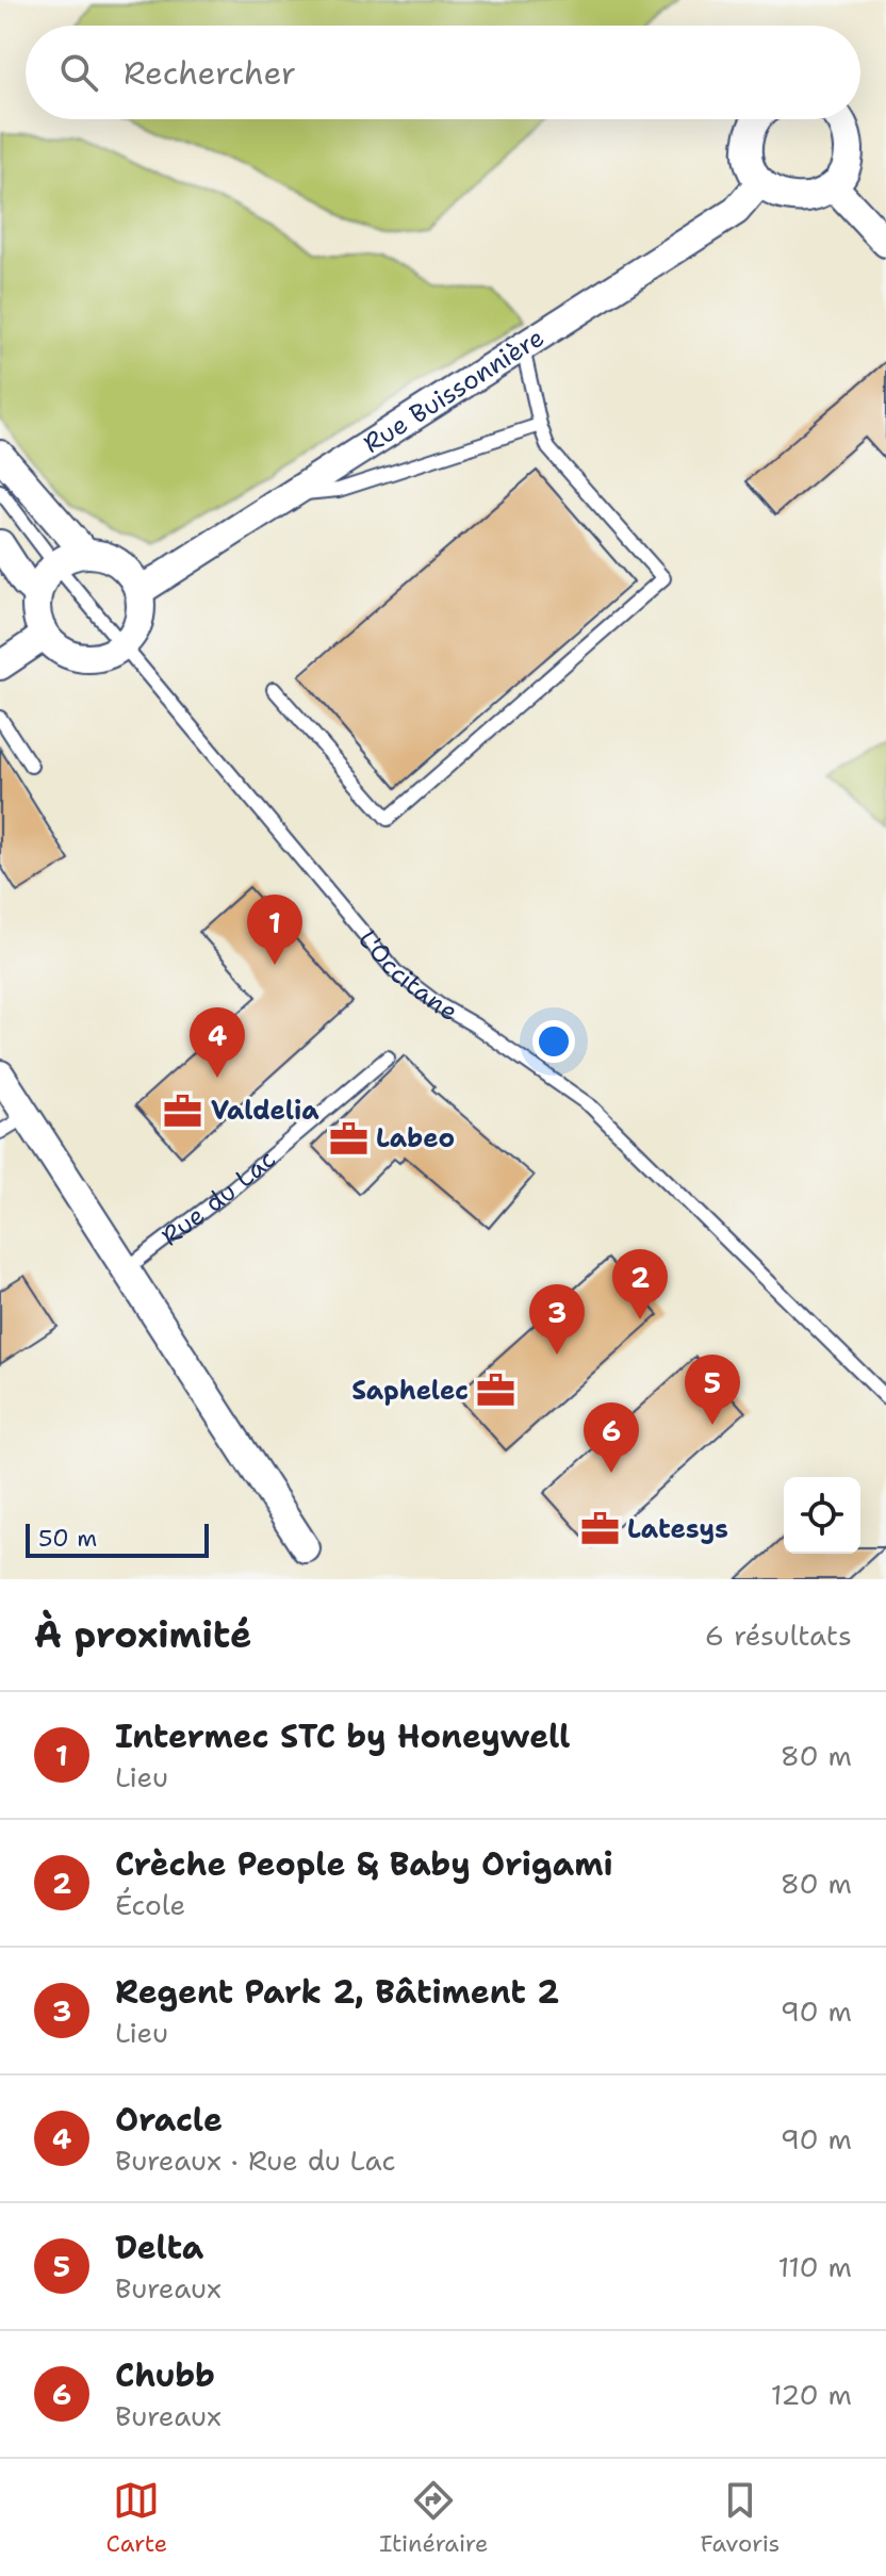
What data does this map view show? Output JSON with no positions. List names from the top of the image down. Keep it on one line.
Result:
{"streets":{"street":["Rue Buissonnière"],"lane":["L'Occitane","Rue du Lac"]},"places":{"office":["Valdelia","Labeo","Saphelec","Latesys"]},"scale_bar":"50 m","page":{"search":"Rechercher","pins":["1","4","2","3","5","6"],"scale":"50 m","heading":["À proximité","6 résultats"],"list":[{"mark":"1","name":"Intermec STC by Honeywell","note":"Lieu","value":"80 m"},{"mark":"2","name":"Crèche People & Baby Origami","note":"École","value":"80 m"},{"mark":"3","name":"Regent Park 2, Bâtiment 2","note":"Lieu","value":"90 m"},{"mark":"4","name":"Oracle","note":"Bureaux · Rue du Lac","value":"90 m"},{"mark":"5","name":"Delta","note":"Bureaux","value":"110 m"},{"mark":"6","name":"Chubb","note":"Bureaux","value":"120 m"}],"nav":["Carte","Itinéraire","Favoris"]}}
